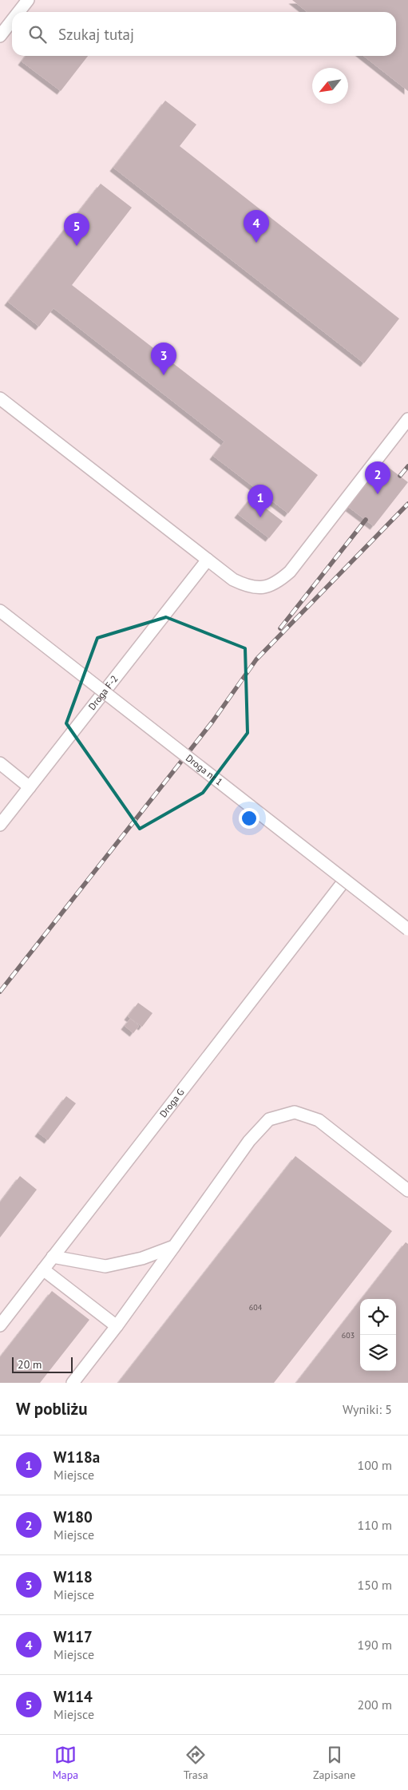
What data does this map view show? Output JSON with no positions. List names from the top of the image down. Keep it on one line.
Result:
{"streets":{"lane":["Droga F-2","Droga nr 1","Droga G"]},"crossings":[["Droga nr 1","Droga G"]],"house_numbers":["604","603"],"scale_bar":"20 m","north":"bottom left","page":{"search":"Szukaj tutaj","pins":["4","5","3","2","1"],"scale":"20 m","heading":["W pobliżu","Wyniki: 5"],"list":[{"mark":"1","name":"W118a","note":"Miejsce","value":"100 m"},{"mark":"2","name":"W180","note":"Miejsce","value":"110 m"},{"mark":"3","name":"W118","note":"Miejsce","value":"150 m"},{"mark":"4","name":"W117","note":"Miejsce","value":"190 m"},{"mark":"5","name":"W114","note":"Miejsce","value":"200 m"}],"nav":["Mapa","Trasa","Zapisane"]}}
